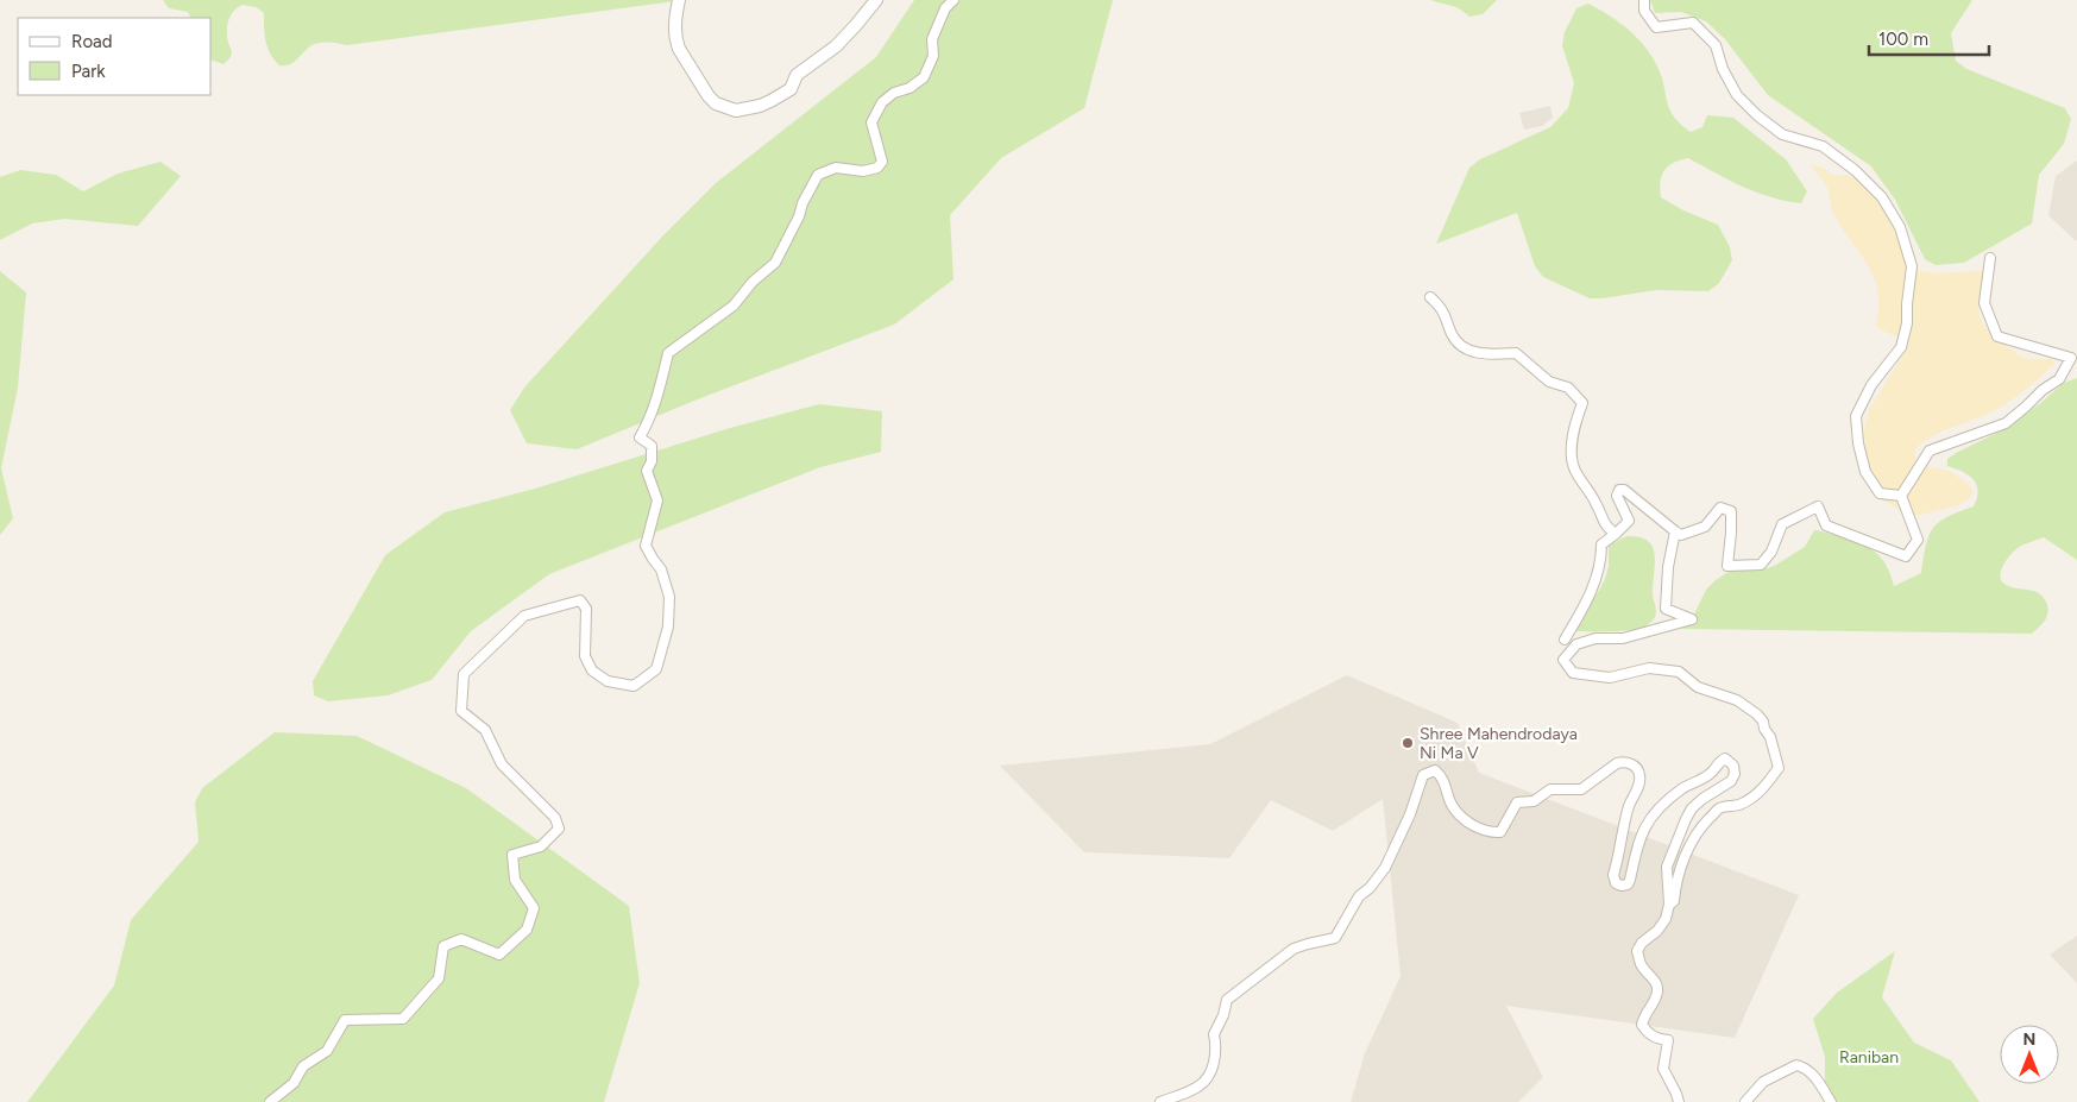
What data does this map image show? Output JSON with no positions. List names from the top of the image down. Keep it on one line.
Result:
{"parks":["Raniban"],"places":["Shree Mahendrodaya Ni Ma V"],"legend":["Road","Park"],"scale_bar":"100 m","north":"top"}
